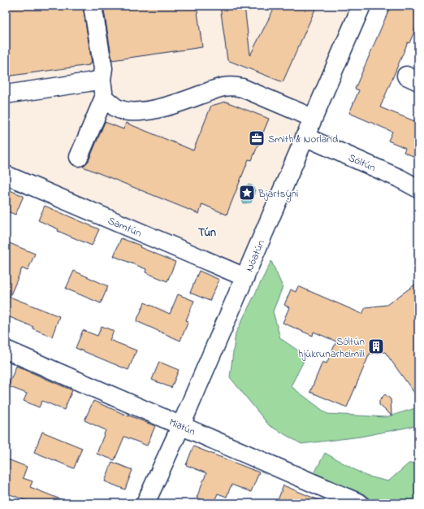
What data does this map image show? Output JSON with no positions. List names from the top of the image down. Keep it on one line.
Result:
{"streets":{"street":["Sóltún","Samtún","Nóatún","Miðtún"]},"crossings":[["Sóltún","Nóatún"],["Samtún","Nóatún"],["Nóatún","Miðtún"]],"districts":["Tún"],"places":{"office":["Smith & Norland"],"place":["Bjartsýni"],"building":["Sóltún hjúkrunarheimili"]}}
